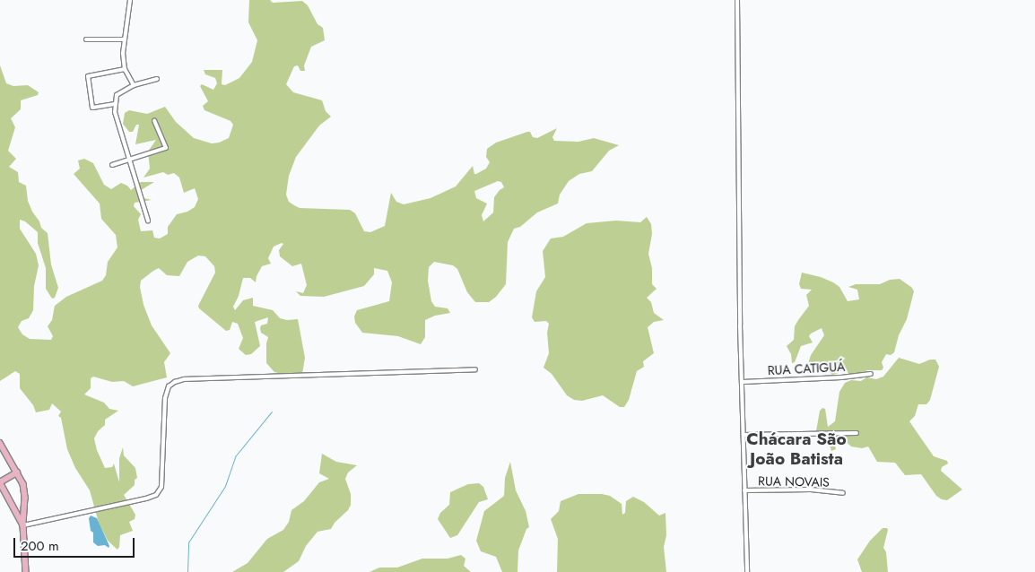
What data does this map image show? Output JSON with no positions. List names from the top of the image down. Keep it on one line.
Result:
{"streets":{"street":["RUA CATIGUÁ","RUA NOVAIS"]},"districts":["Chácara São João Batista"],"scale_bar":"200 m"}
